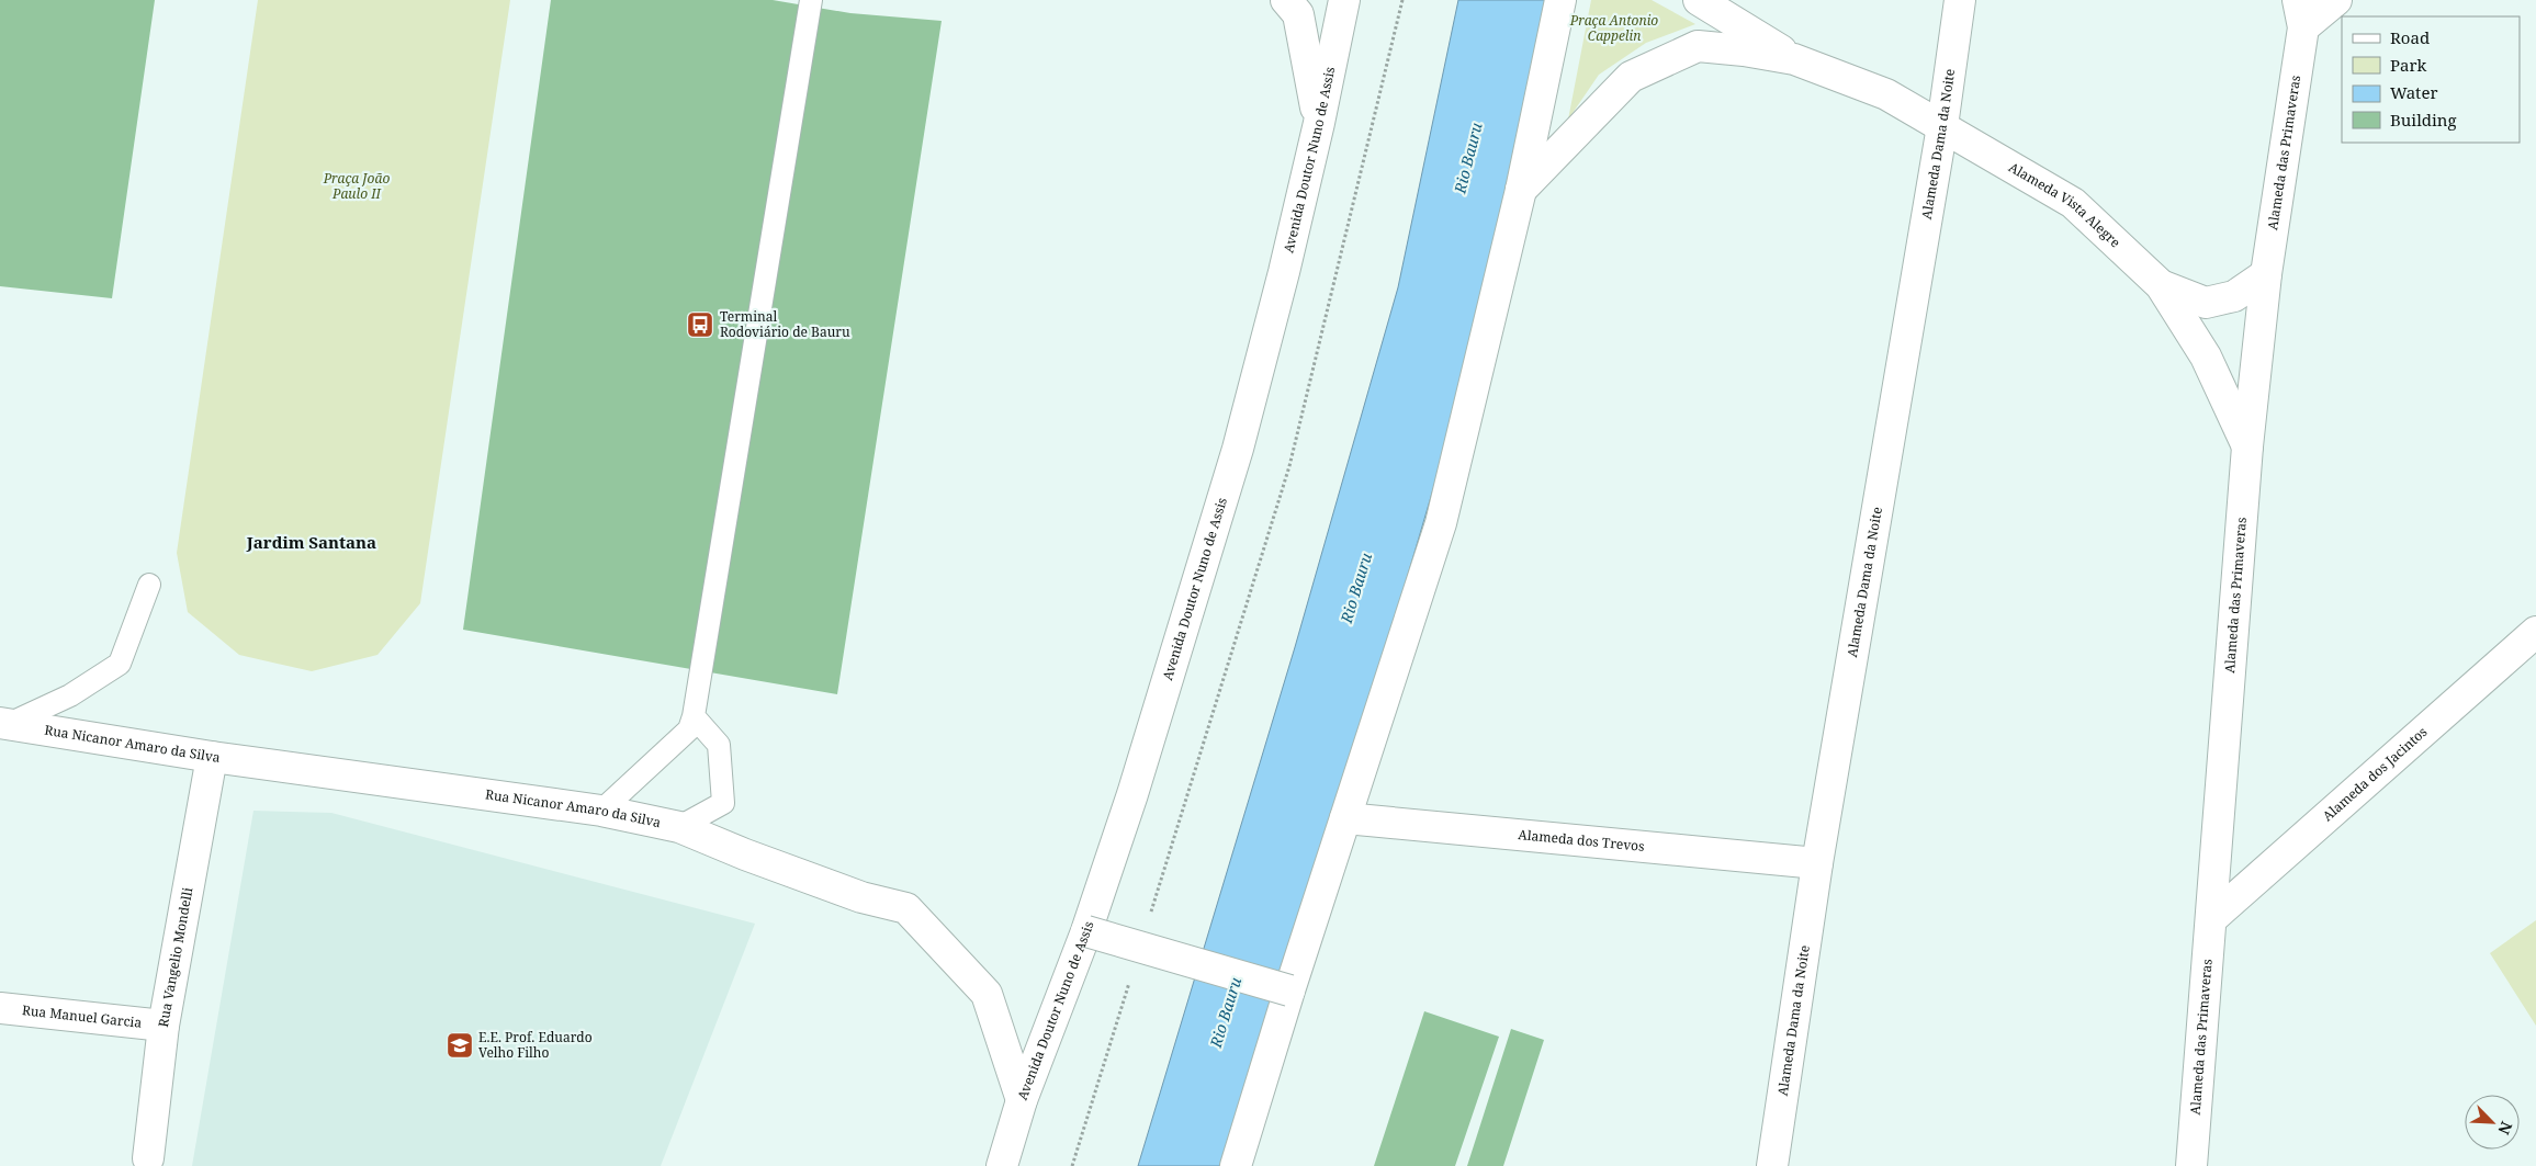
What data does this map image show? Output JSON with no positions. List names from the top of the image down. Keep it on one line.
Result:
{"streets":{"street":["Alameda Dama da Noite","Alameda das Primaveras","Avenida Doutor Nuno de Assis","Alameda Vista Alegre","Rua Nicanor Amaro da Silva","Alameda dos Jacintos","Alameda dos Trevos","Rua Vangelio Mondelli","Rua Manuel Garcia"]},"crossings":[["Alameda Dama da Noite","Alameda Vista Alegre"],["Alameda Dama da Noite","Alameda dos Trevos"],["Alameda das Primaveras","Alameda Vista Alegre"],["Alameda das Primaveras","Alameda dos Jacintos"],["Avenida Doutor Nuno de Assis","Rua Nicanor Amaro da Silva"],["Rua Nicanor Amaro da Silva","Rua Vangelio Mondelli"],["Rua Vangelio Mondelli","Rua Manuel Garcia"]],"districts":["Jardim Santana"],"water":["Rio Bauru"],"parks":["Praça Antonio Cappelin","Praça João Paulo II"],"places":{"bus stop":["Terminal Rodoviário de Bauru"],"school or university":["E.E. Prof. Eduardo Velho Filho"]},"legend":["Road","Park","Water","Building"],"north":"bottom right"}
